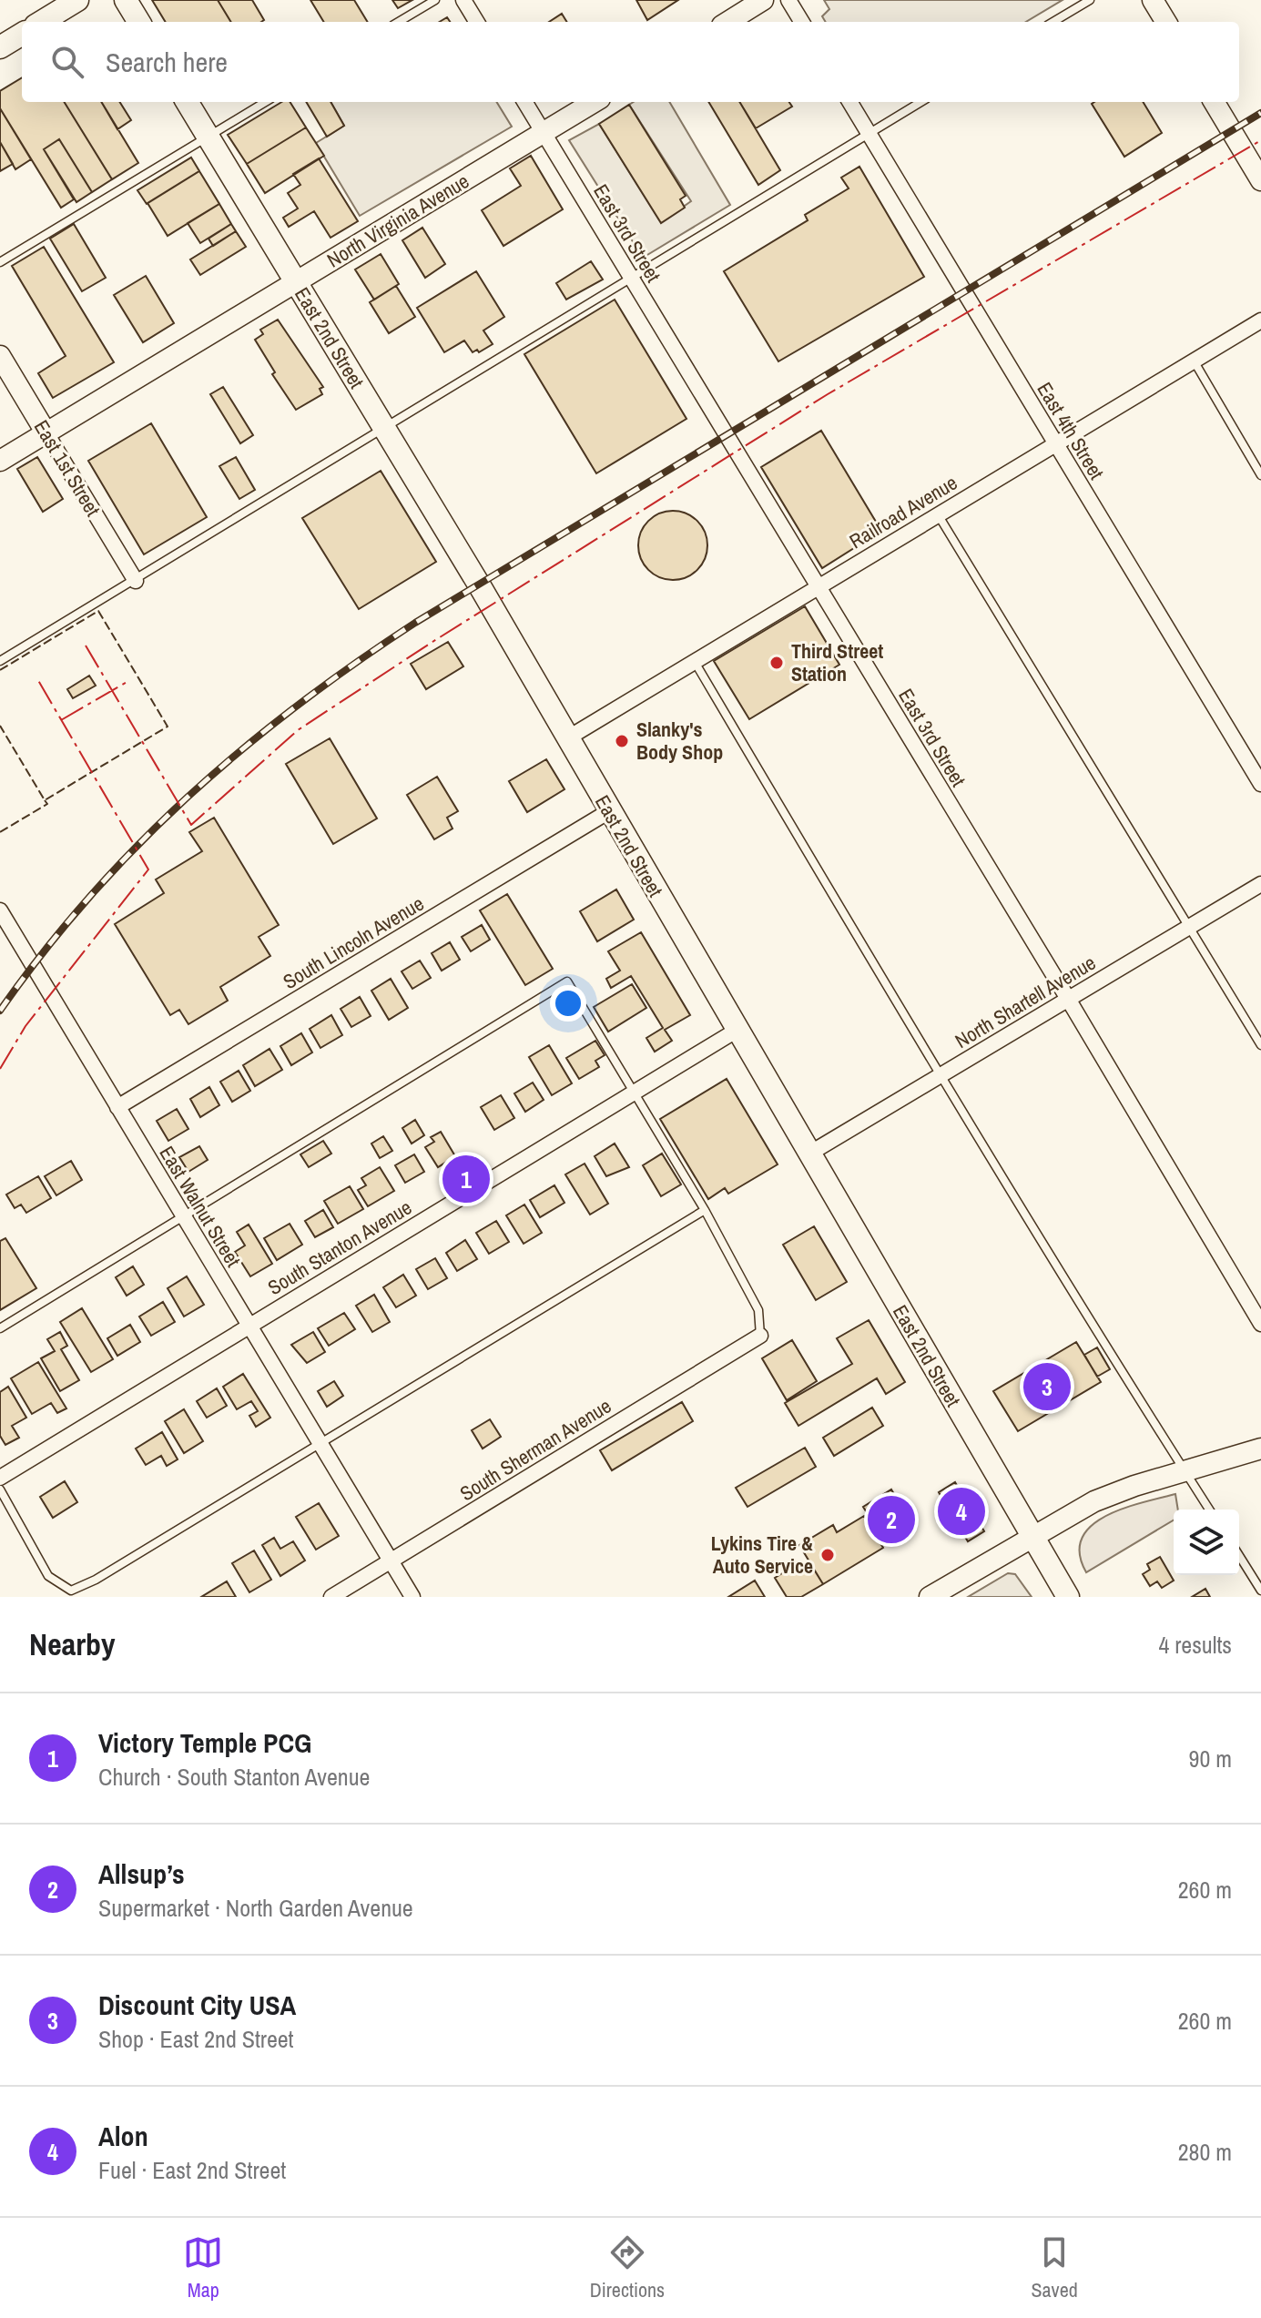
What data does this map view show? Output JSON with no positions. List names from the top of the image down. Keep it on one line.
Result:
{"streets":{"main road":["East 2nd Street"],"street":["North Virginia Avenue","East 3rd Street","East 4th Street","East 1st Street","Railroad Avenue","South Lincoln Avenue","North Shartell Avenue","East Walnut Street","South Stanton Avenue","South Sherman Avenue"]},"crossings":[["North Virginia Avenue","East 3rd Street"],["North Virginia Avenue","East 2nd Street"],["North Virginia Avenue","East 1st Street"],["East 3rd Street","Railroad Avenue"],["East 3rd Street","North Shartell Avenue"],["East 2nd Street","Railroad Avenue"],["East 2nd Street","South Lincoln Avenue"],["East 2nd Street","North Shartell Avenue"],["East 2nd Street","South Stanton Avenue"],["East 4th Street","Railroad Avenue"],["South Lincoln Avenue","East Walnut Street"],["East Walnut Street","South Stanton Avenue"],["East Walnut Street","South Sherman Avenue"]],"places":["Third Street Station","Slanky's Body Shop","Lykins Tire & Auto Service"],"page":{"search":"Search here","pins":["1","3","4","2"],"heading":["Nearby","4 results"],"list":[{"mark":"1","name":"Victory Temple PCG","note":"Church · South Stanton Avenue","value":"90 m"},{"mark":"2","name":"Allsup’s","note":"Supermarket · North Garden Avenue","value":"260 m"},{"mark":"3","name":"Discount City USA","note":"Shop · East 2nd Street","value":"260 m"},{"mark":"4","name":"Alon","note":"Fuel · East 2nd Street","value":"280 m"}],"nav":["Map","Directions","Saved"]}}
